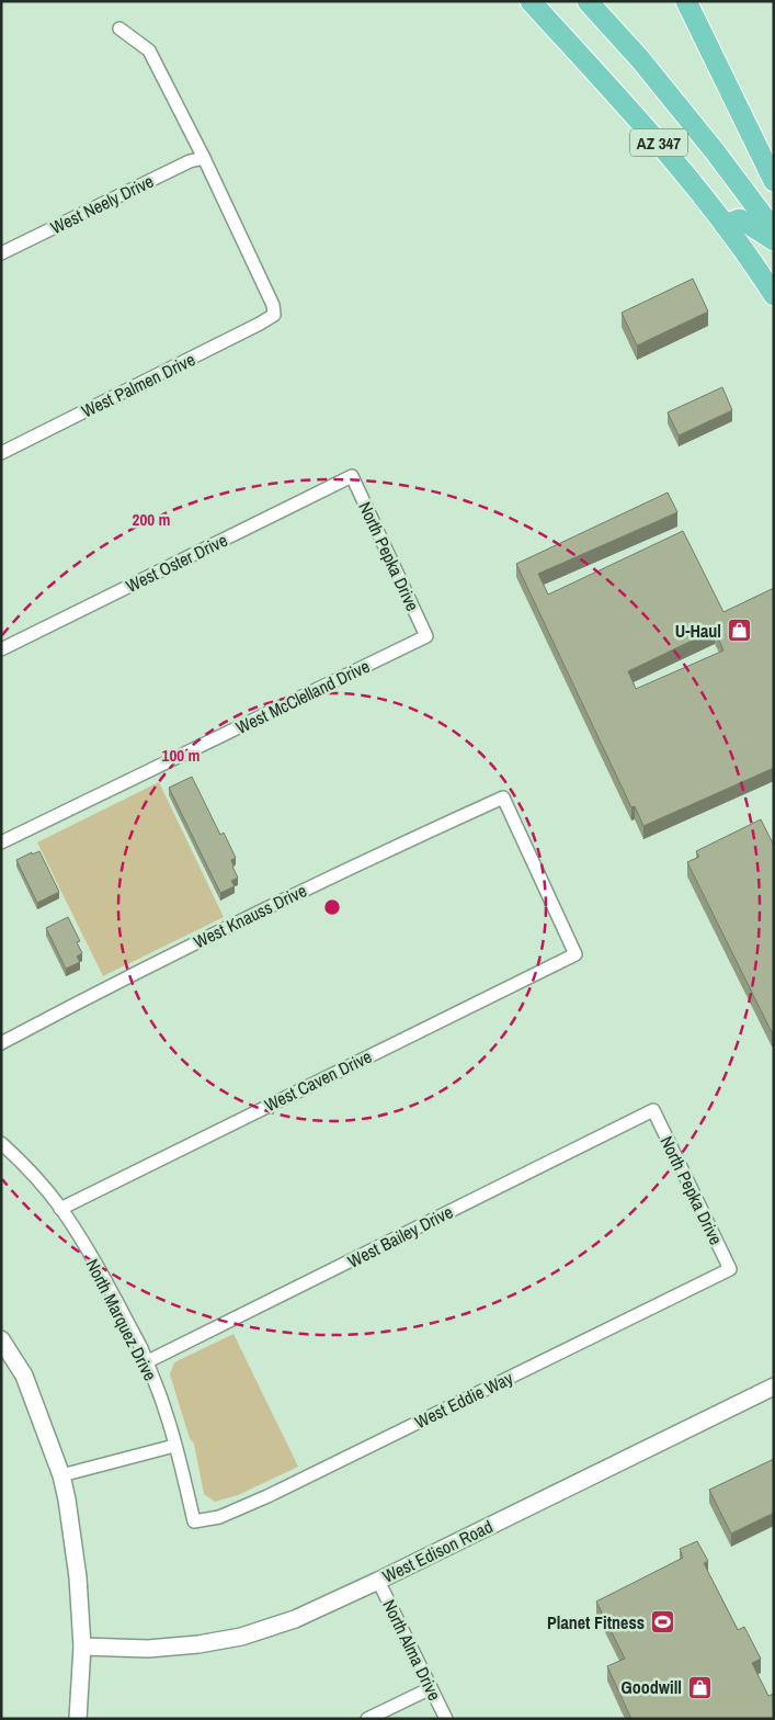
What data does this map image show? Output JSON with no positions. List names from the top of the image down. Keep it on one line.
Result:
{"streets":{"highway":["AZ 347"],"street":["West Neely Drive","West Palmen Drive","North Pepka Drive","West Oster Drive","West McClelland Drive","West Knauss Drive","West Caven Drive","West Bailey Drive","North Marquez Drive","West Eddie Way","West Edison Road","North Alma Drive"]},"crossings":[["West Neely Drive","West Palmen Drive"],["North Pepka Drive","West Oster Drive"],["North Pepka Drive","West McClelland Drive"],["North Pepka Drive","West Bailey Drive"],["North Pepka Drive","West Eddie Way"],["West Knauss Drive","West Caven Drive"],["West Caven Drive","North Marquez Drive"],["West Bailey Drive","North Marquez Drive"],["North Marquez Drive","West Eddie Way"],["West Edison Road","North Alma Drive"]],"places":{"shop":["U-Haul","Goodwill"],"sports":["Planet Fitness"]},"rings":["200 m","100 m"]}
